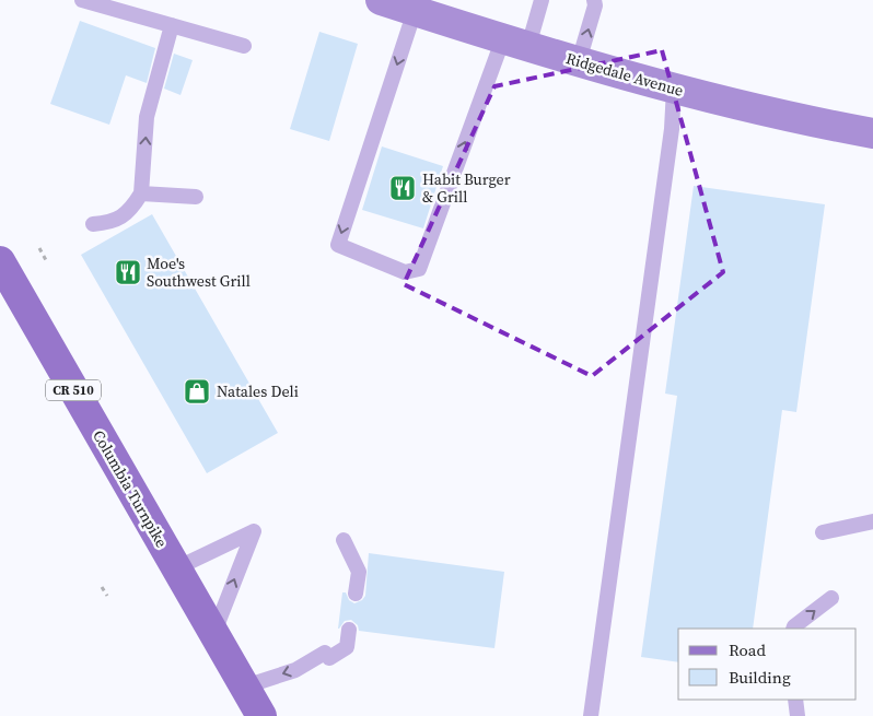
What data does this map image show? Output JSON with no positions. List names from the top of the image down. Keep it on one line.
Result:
{"streets":{"main road":["Ridgedale Avenue","CR 510","Columbia Turnpike"]},"places":{"restaurant":["Habit Burger & Grill","Moe's Southwest Grill"],"shop":["Natales Deli"]},"legend":["Road","Building"]}
